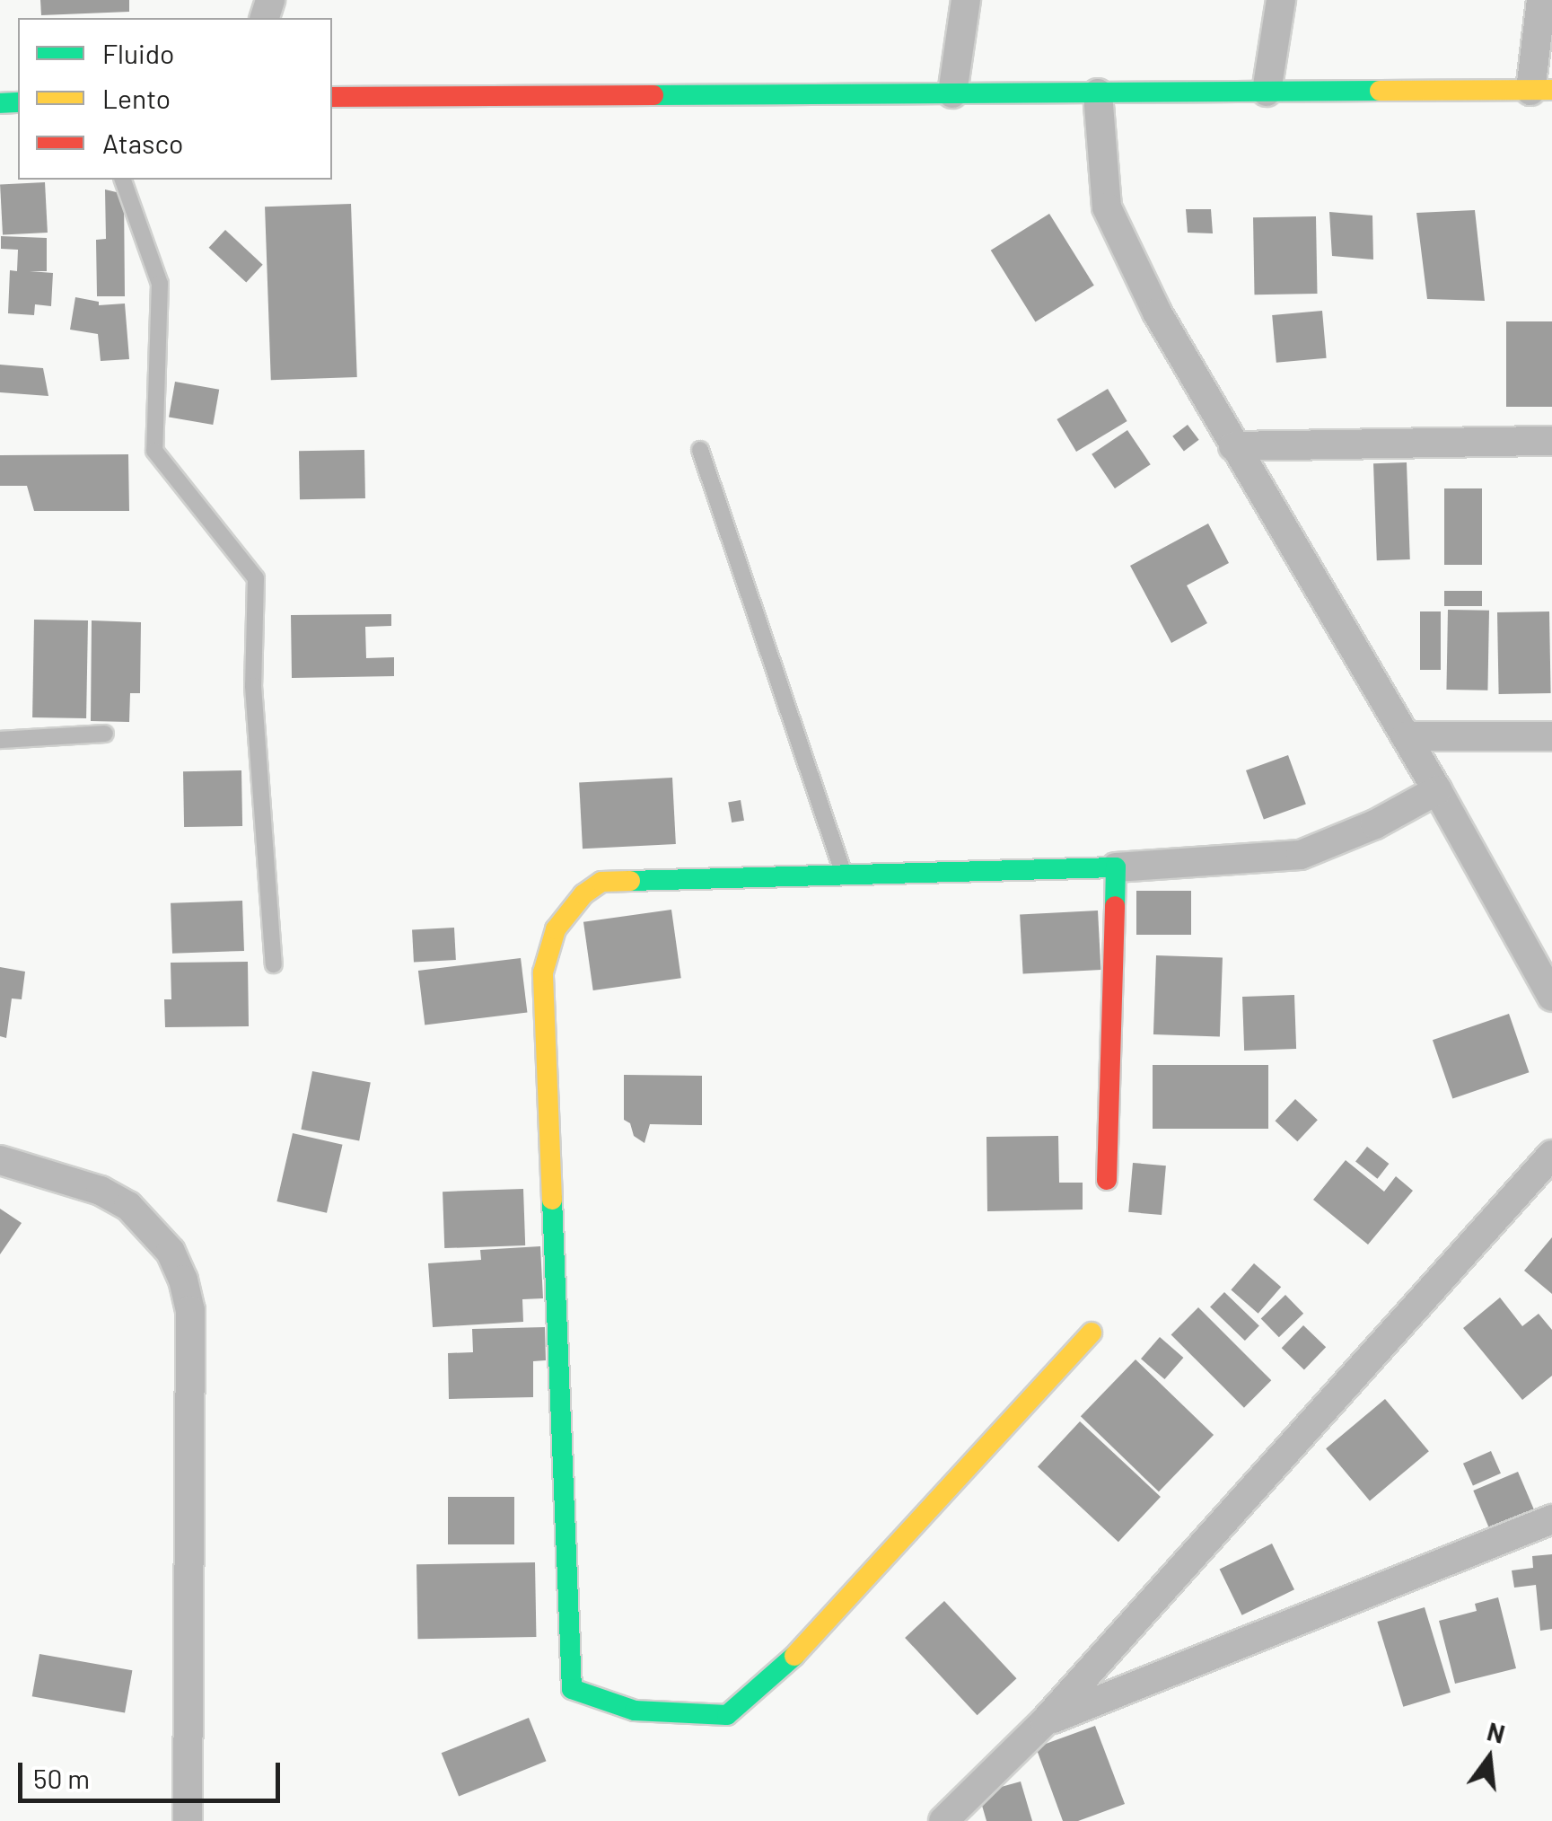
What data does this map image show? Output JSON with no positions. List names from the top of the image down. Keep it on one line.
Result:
{"legend":["Fluido","Lento","Atasco"],"scale_bar":"50 m","north":"top"}
